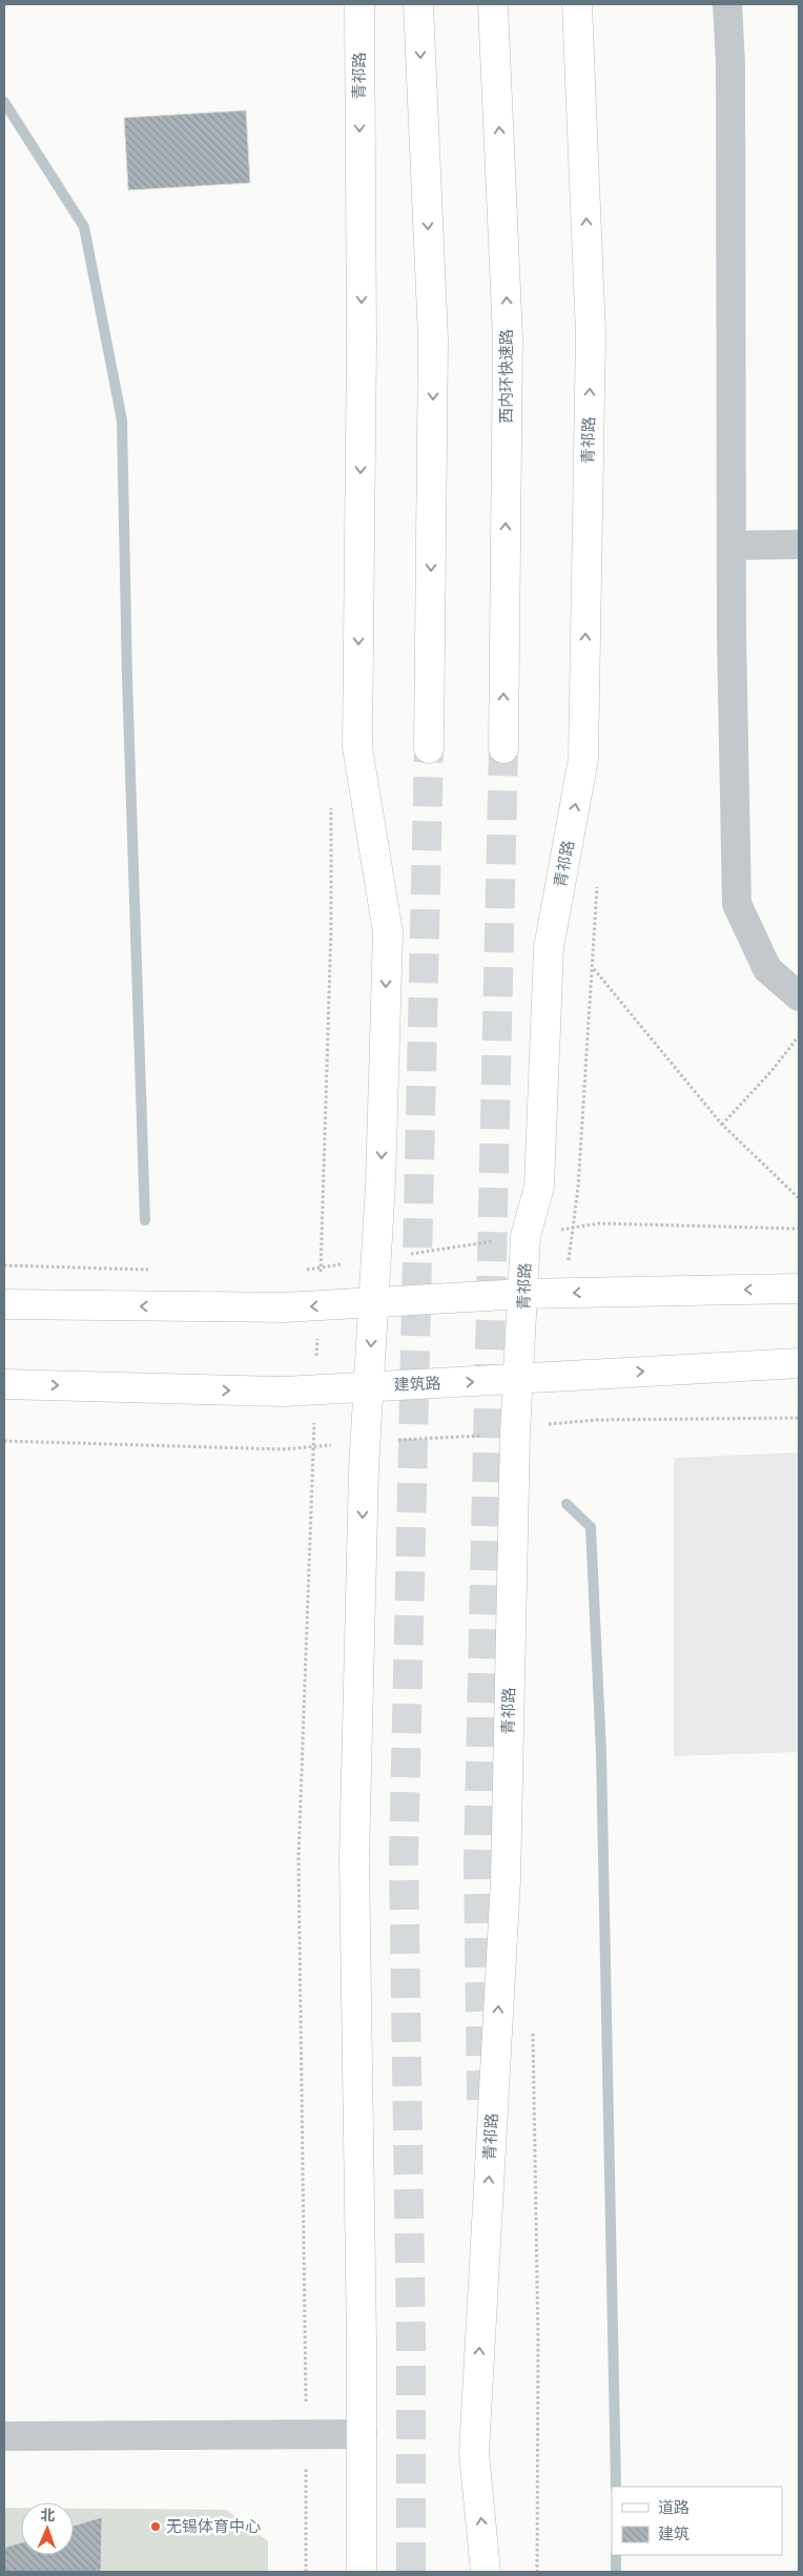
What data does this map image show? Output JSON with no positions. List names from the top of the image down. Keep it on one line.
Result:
{"streets":{"main road":["青祁路","西内环快速路","建筑路"]},"crossings":[["青祁路","建筑路"]],"places":["无锡体育中心"],"legend":["道路","建筑"],"north":"top"}
